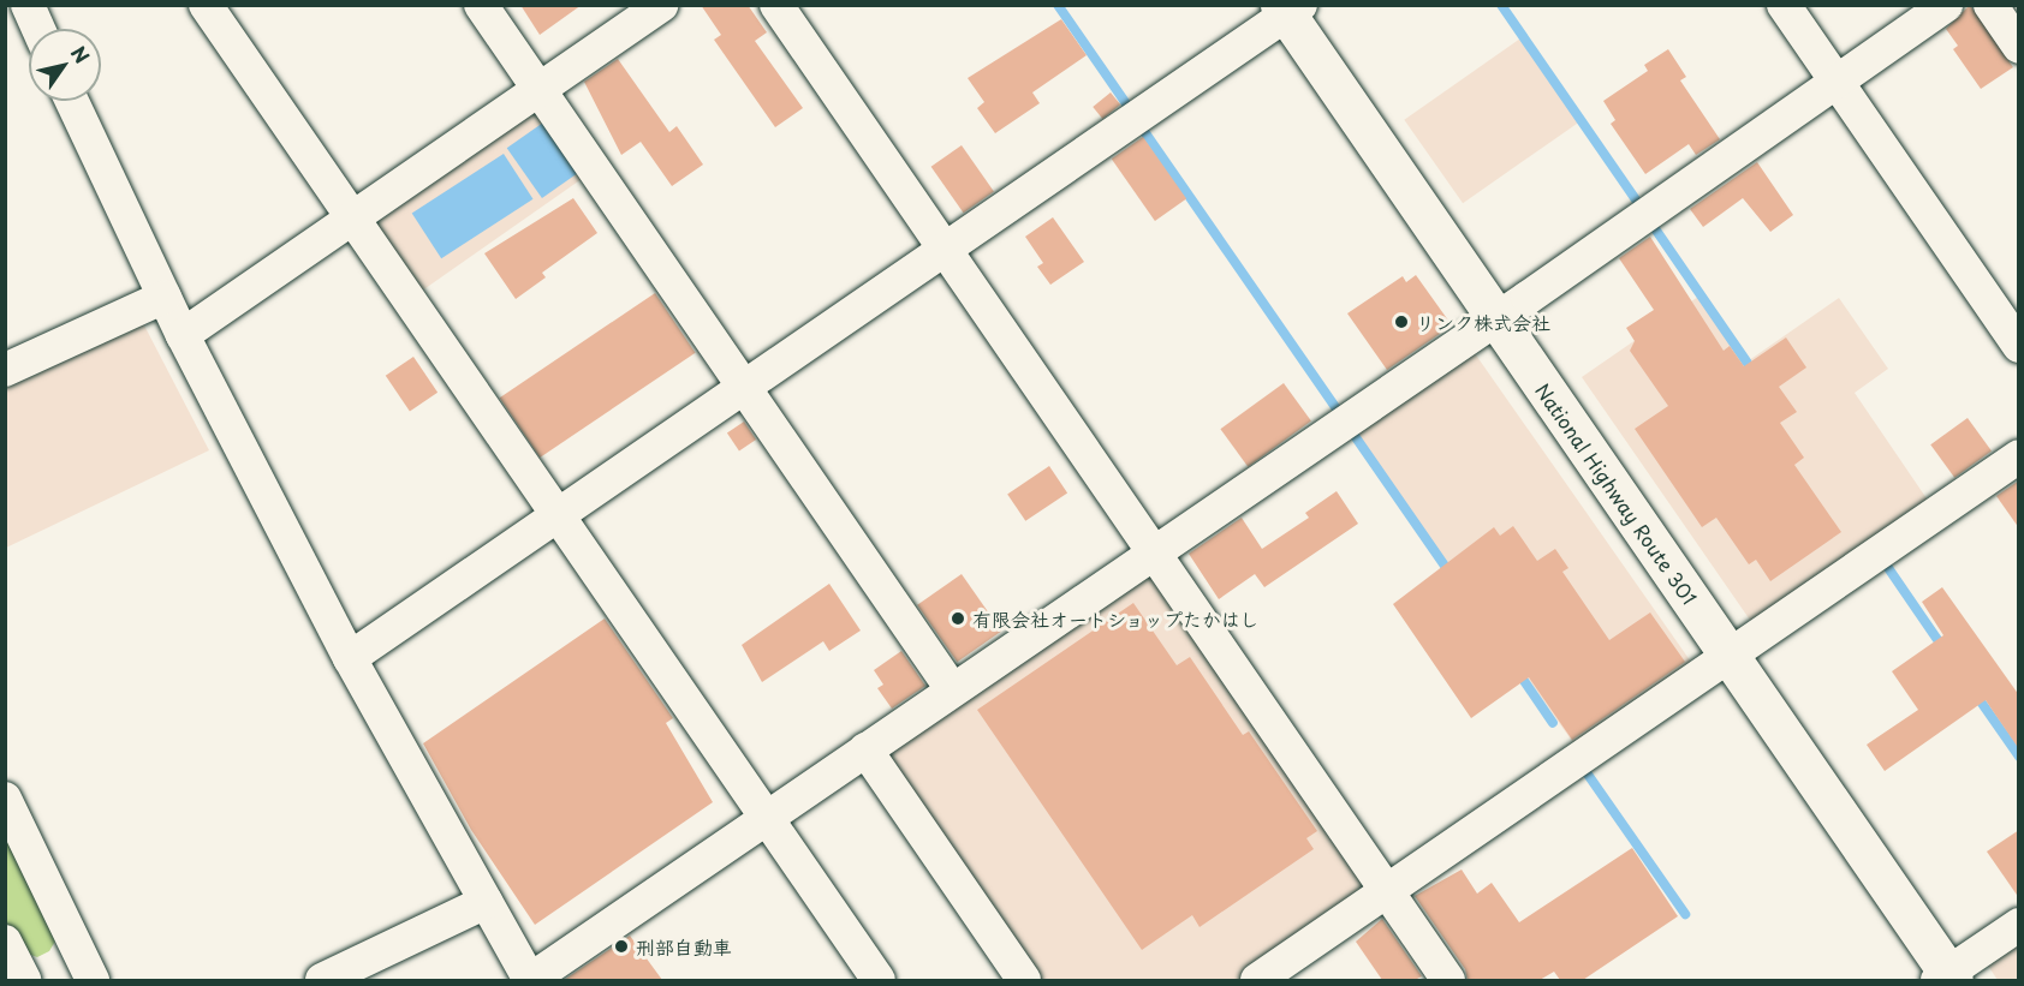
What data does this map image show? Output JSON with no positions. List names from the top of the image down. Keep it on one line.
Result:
{"streets":{"highway":["National Highway Route 301"]},"places":["リンク株式会社","有限会社オートショップたかはし","刑部自動車"],"north":"top right"}
